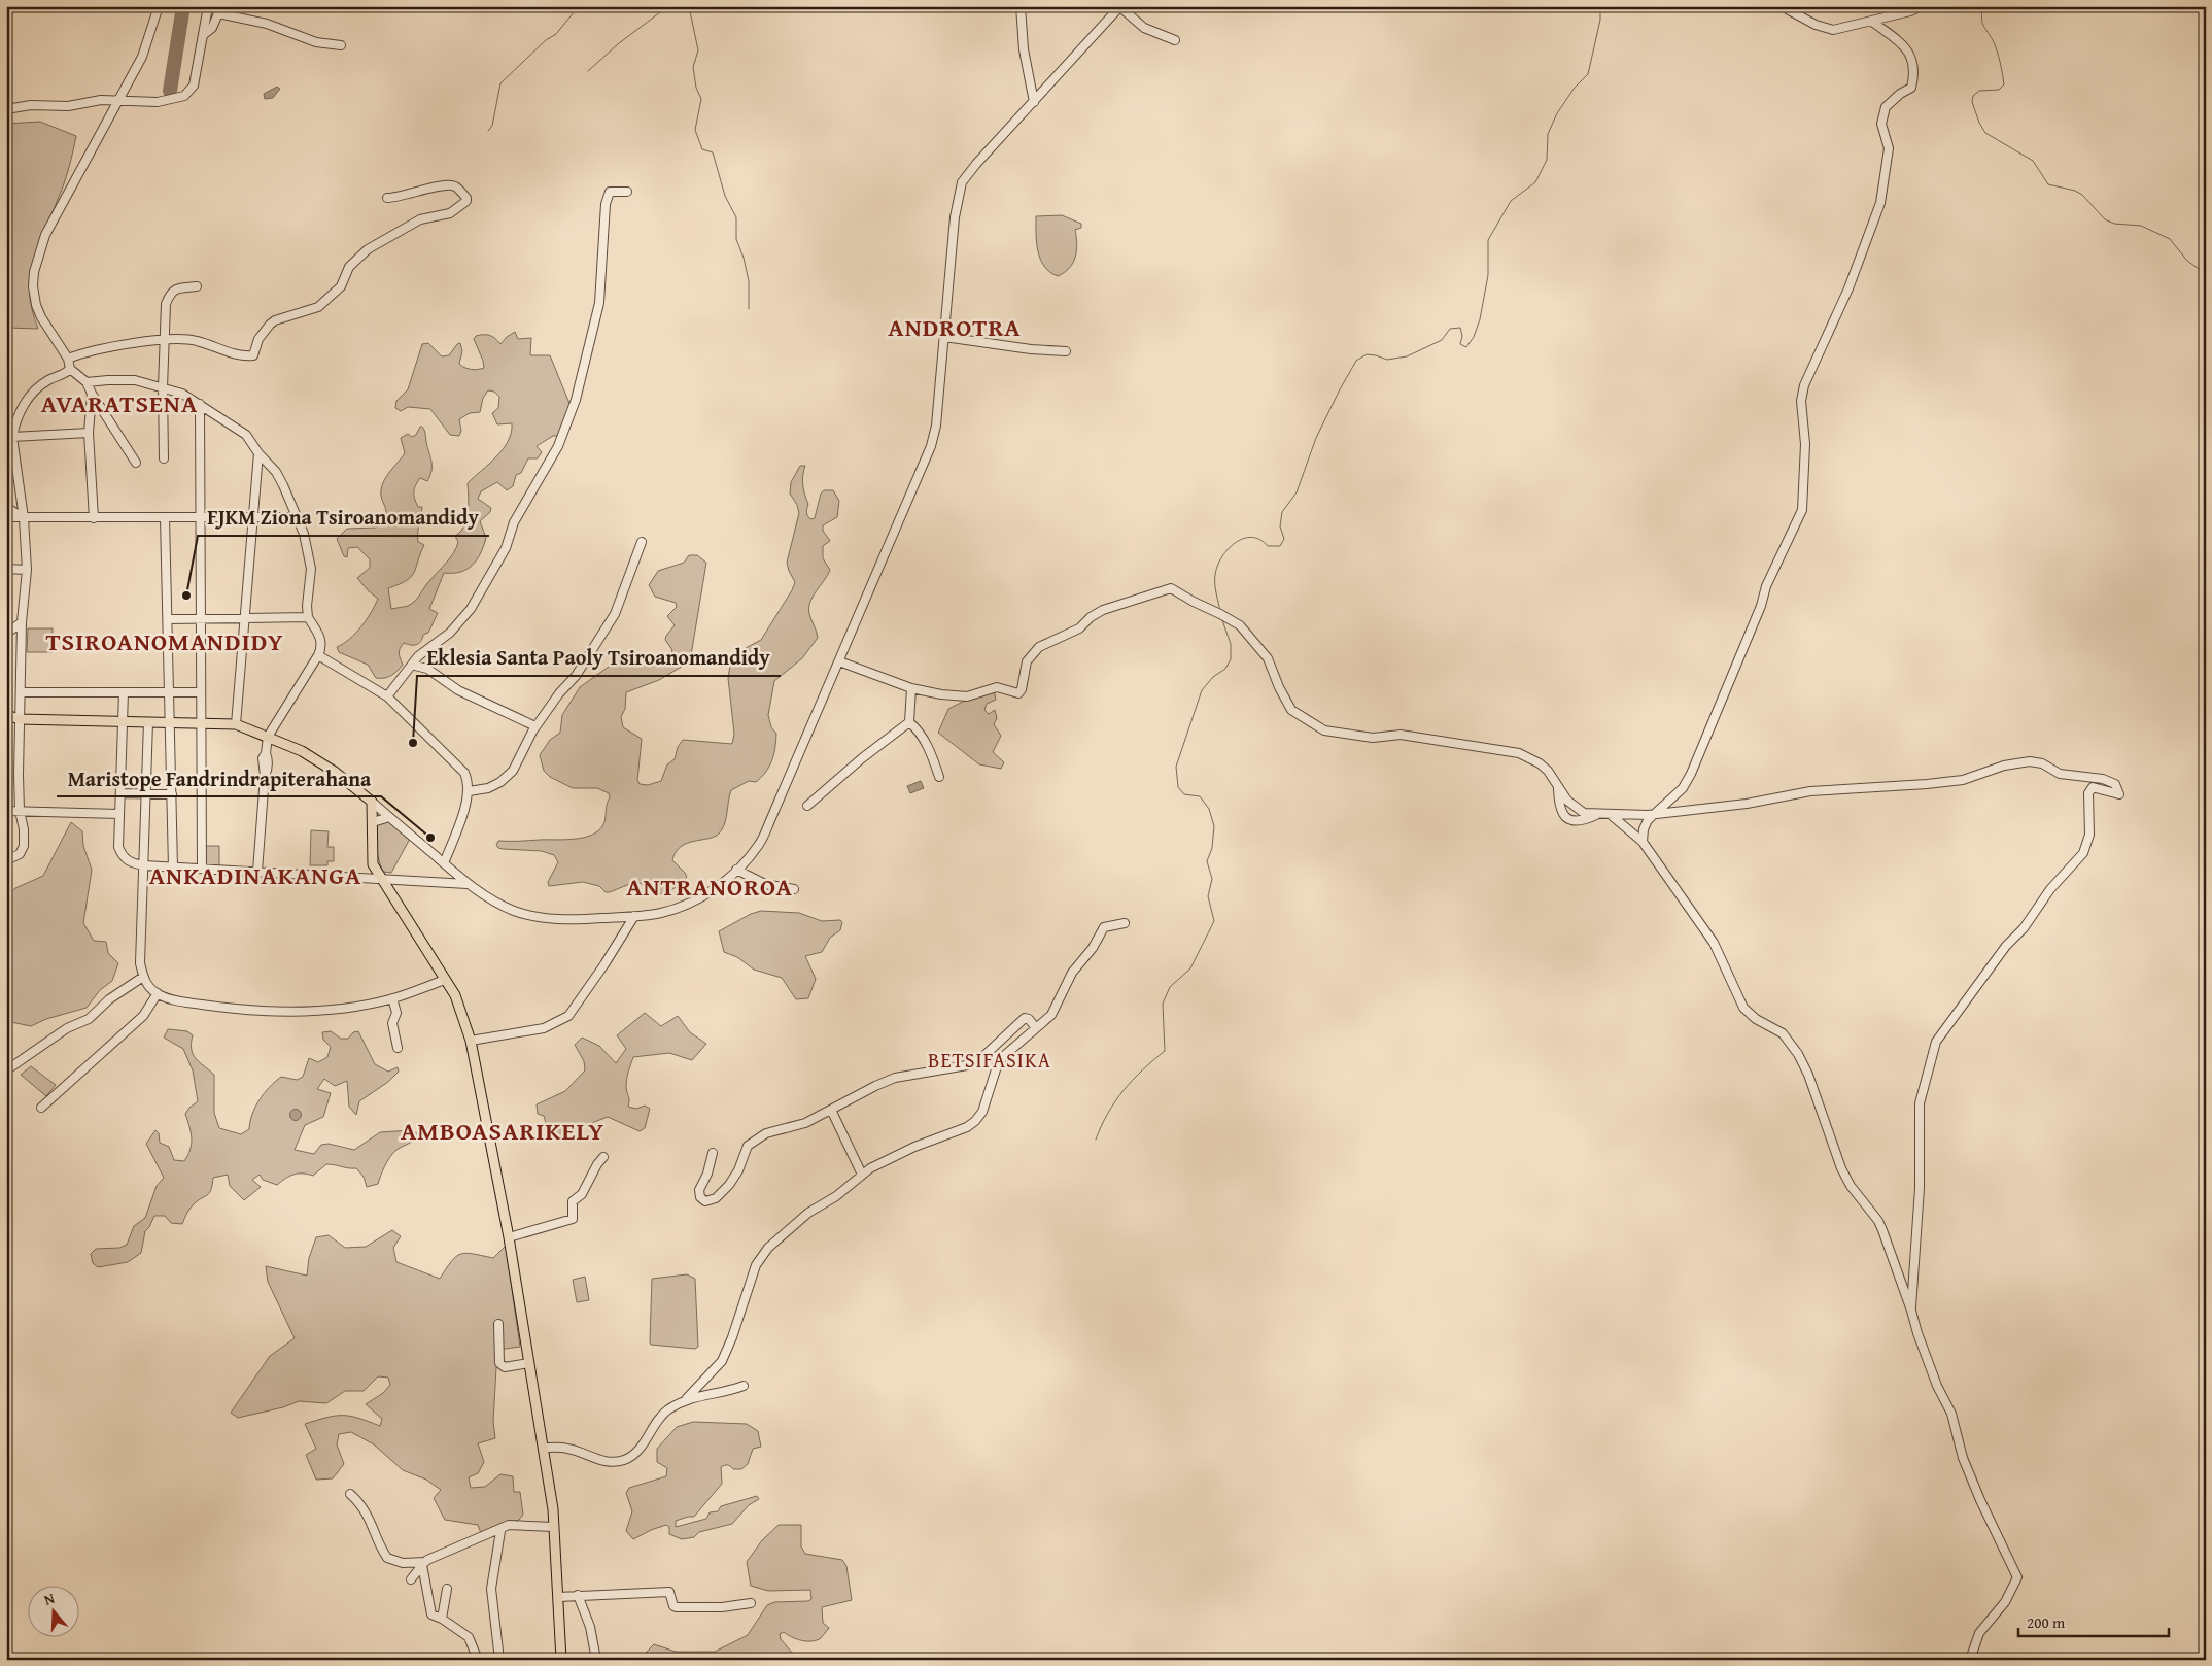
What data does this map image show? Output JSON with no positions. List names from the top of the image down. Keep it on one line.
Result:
{"districts":["ANDROTRA","AVARATSENA","TSIROANOMANDIDY","ANKADINAKANGA","ANTRANOROA","BETSIFASIKA","AMBOASARIKELY"],"places":["FJKM Ziona Tsiroanomandidy","Eklesia Santa Paoly Tsiroanomandidy","Maristope Fandrindrapiterahana"],"scale_bar":"200 m","north":"top"}
